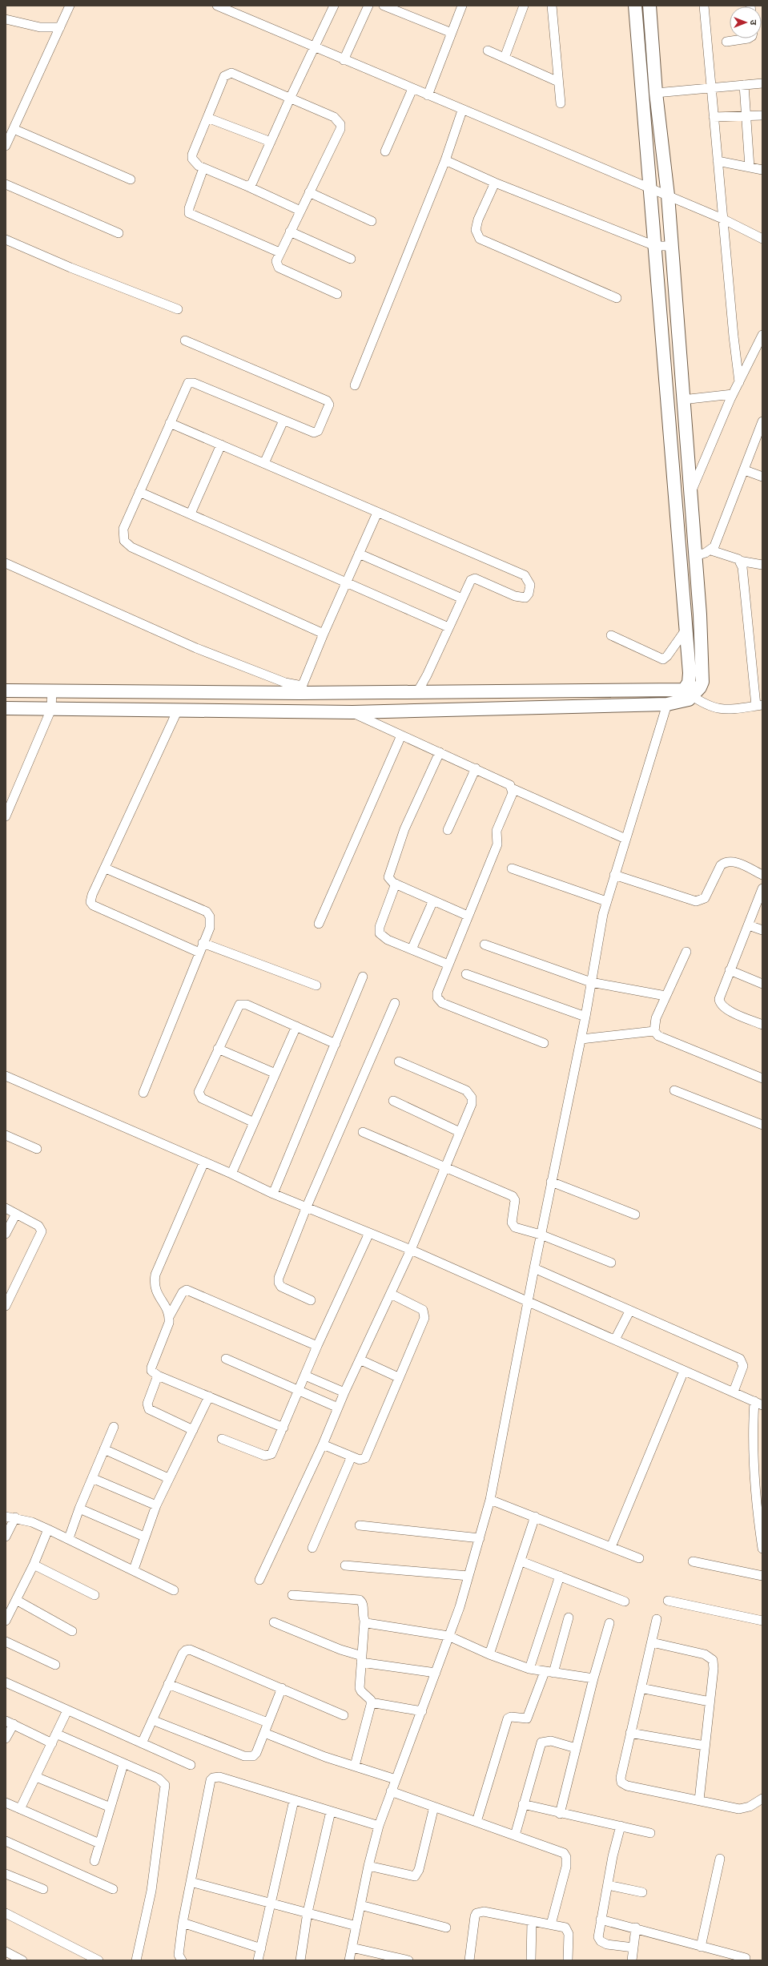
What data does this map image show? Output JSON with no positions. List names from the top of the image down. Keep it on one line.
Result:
{"north":"right"}
